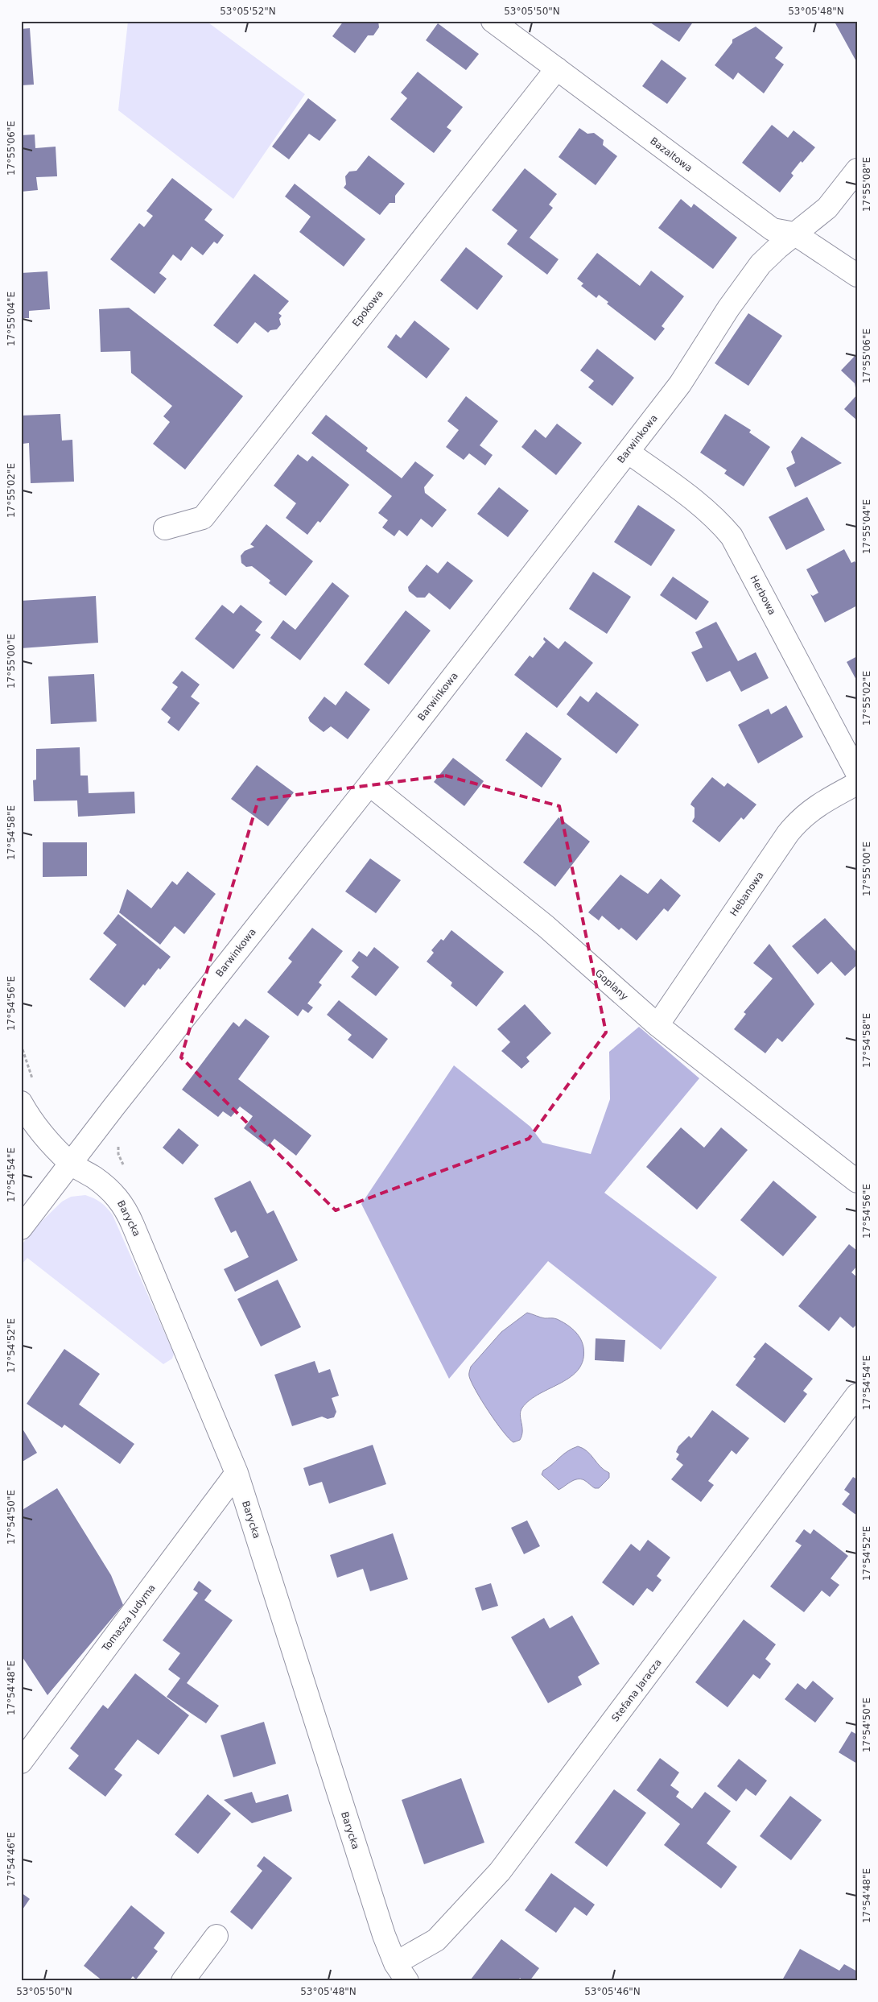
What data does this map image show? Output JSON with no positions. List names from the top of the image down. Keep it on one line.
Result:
{"streets":{"street":["Bazaltowa","Epokowa","Barwinkowa","Herbowa","Hebanowa","Goplany","Barycka","Tomasza Judyma","Stefana Jaracza"]},"crossings":[["Bazaltowa","Epokowa"],["Bazaltowa","Barwinkowa"],["Barwinkowa","Herbowa"],["Barwinkowa","Goplany"],["Barwinkowa","Barycka"],["Hebanowa","Goplany"],["Barycka","Tomasza Judyma"],["Barycka","Stefana Jaracza"]],"coordinates":["53°05'52\"N","53°05'50\"N","53°05'48\"N","17°55'06\"E","17°55'08\"E","17°55'04\"E","17°55'02\"E","17°55'00\"E","17°54'58\"E","17°54'56\"E","17°54'54\"E","17°54'52\"E","17°54'50\"E","17°54'48\"E","17°54'46\"E","53°05'46\"N"]}
